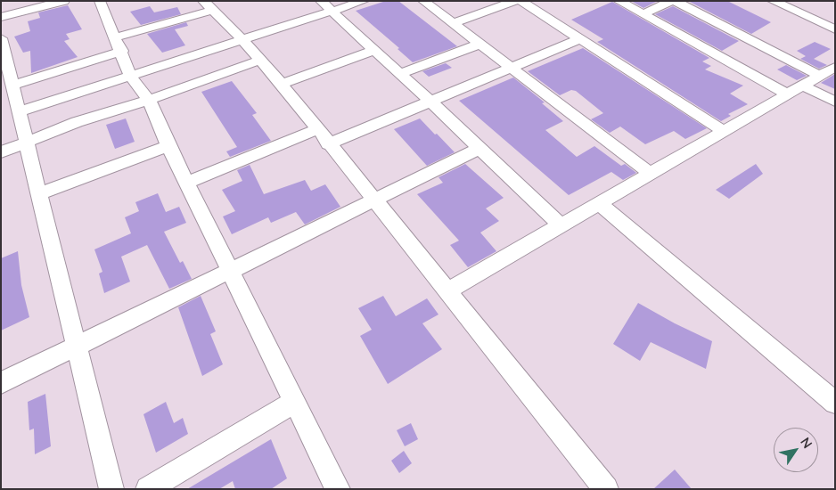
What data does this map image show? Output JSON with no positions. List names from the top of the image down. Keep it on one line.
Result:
{"north":"top right"}
